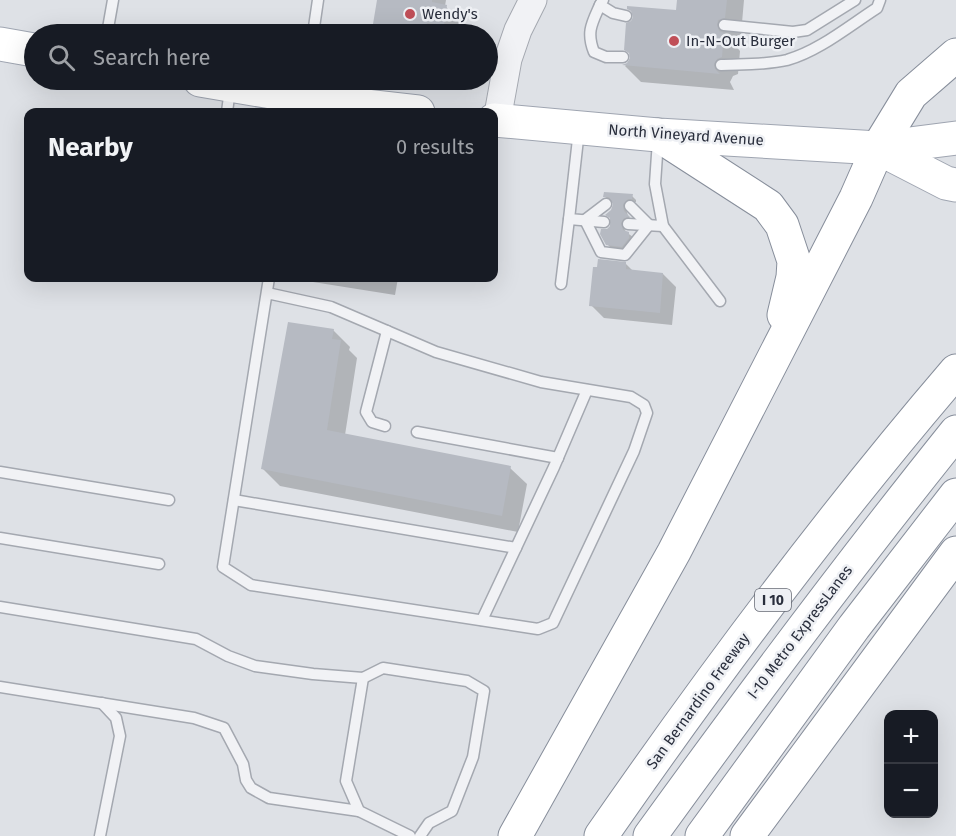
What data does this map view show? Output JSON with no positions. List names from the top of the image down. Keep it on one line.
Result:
{"streets":{"main road":["North Vineyard Avenue","I 10","I-10 Metro ExpressLanes","San Bernardino Freeway"]},"places":["Wendy's","In-N-Out Burger"],"page":{"search":"Search here","heading":["Nearby","0 results"],"map_buttons":["+","−"]}}
